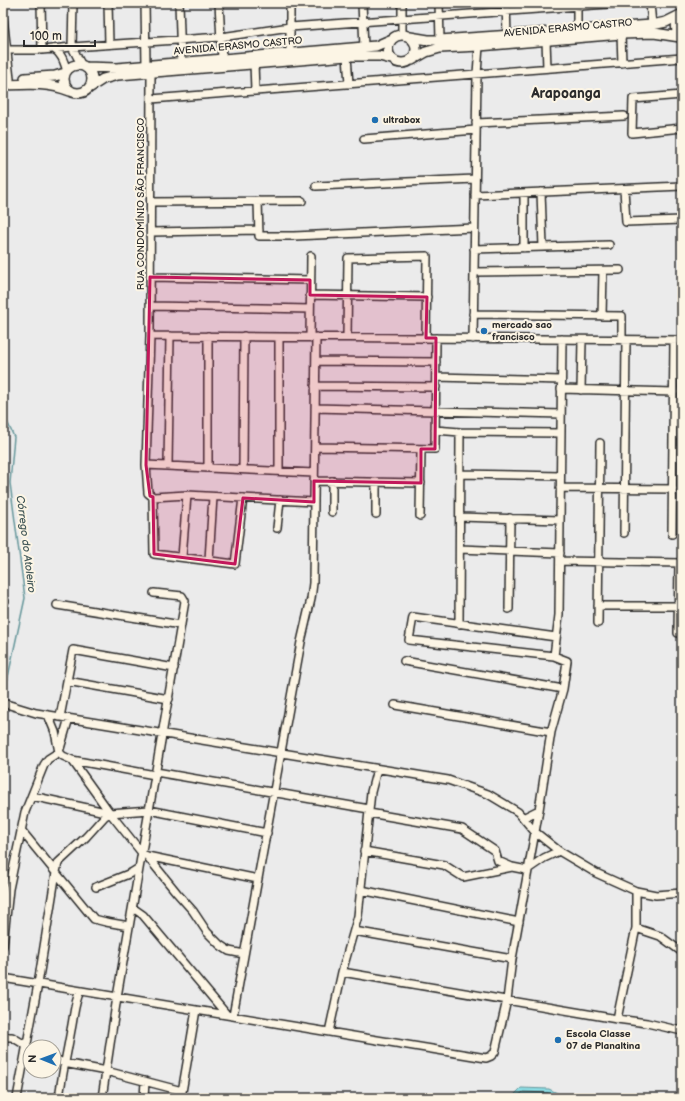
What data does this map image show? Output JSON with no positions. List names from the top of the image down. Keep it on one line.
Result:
{"streets":{"main road":["AVENIDA ERASMO CASTRO"],"street":["RUA CONDOMÍNIO SÃO FRANCISCO"]},"crossings":[["AVENIDA ERASMO CASTRO","RUA CONDOMÍNIO SÃO FRANCISCO"]],"districts":["Arapoanga"],"water":["Córrego do Atoleiro"],"places":["ultrabox","mercado sao francisco","Escola Classe 07 de Planaltina"],"scale_bar":"100 m","north":"left"}
